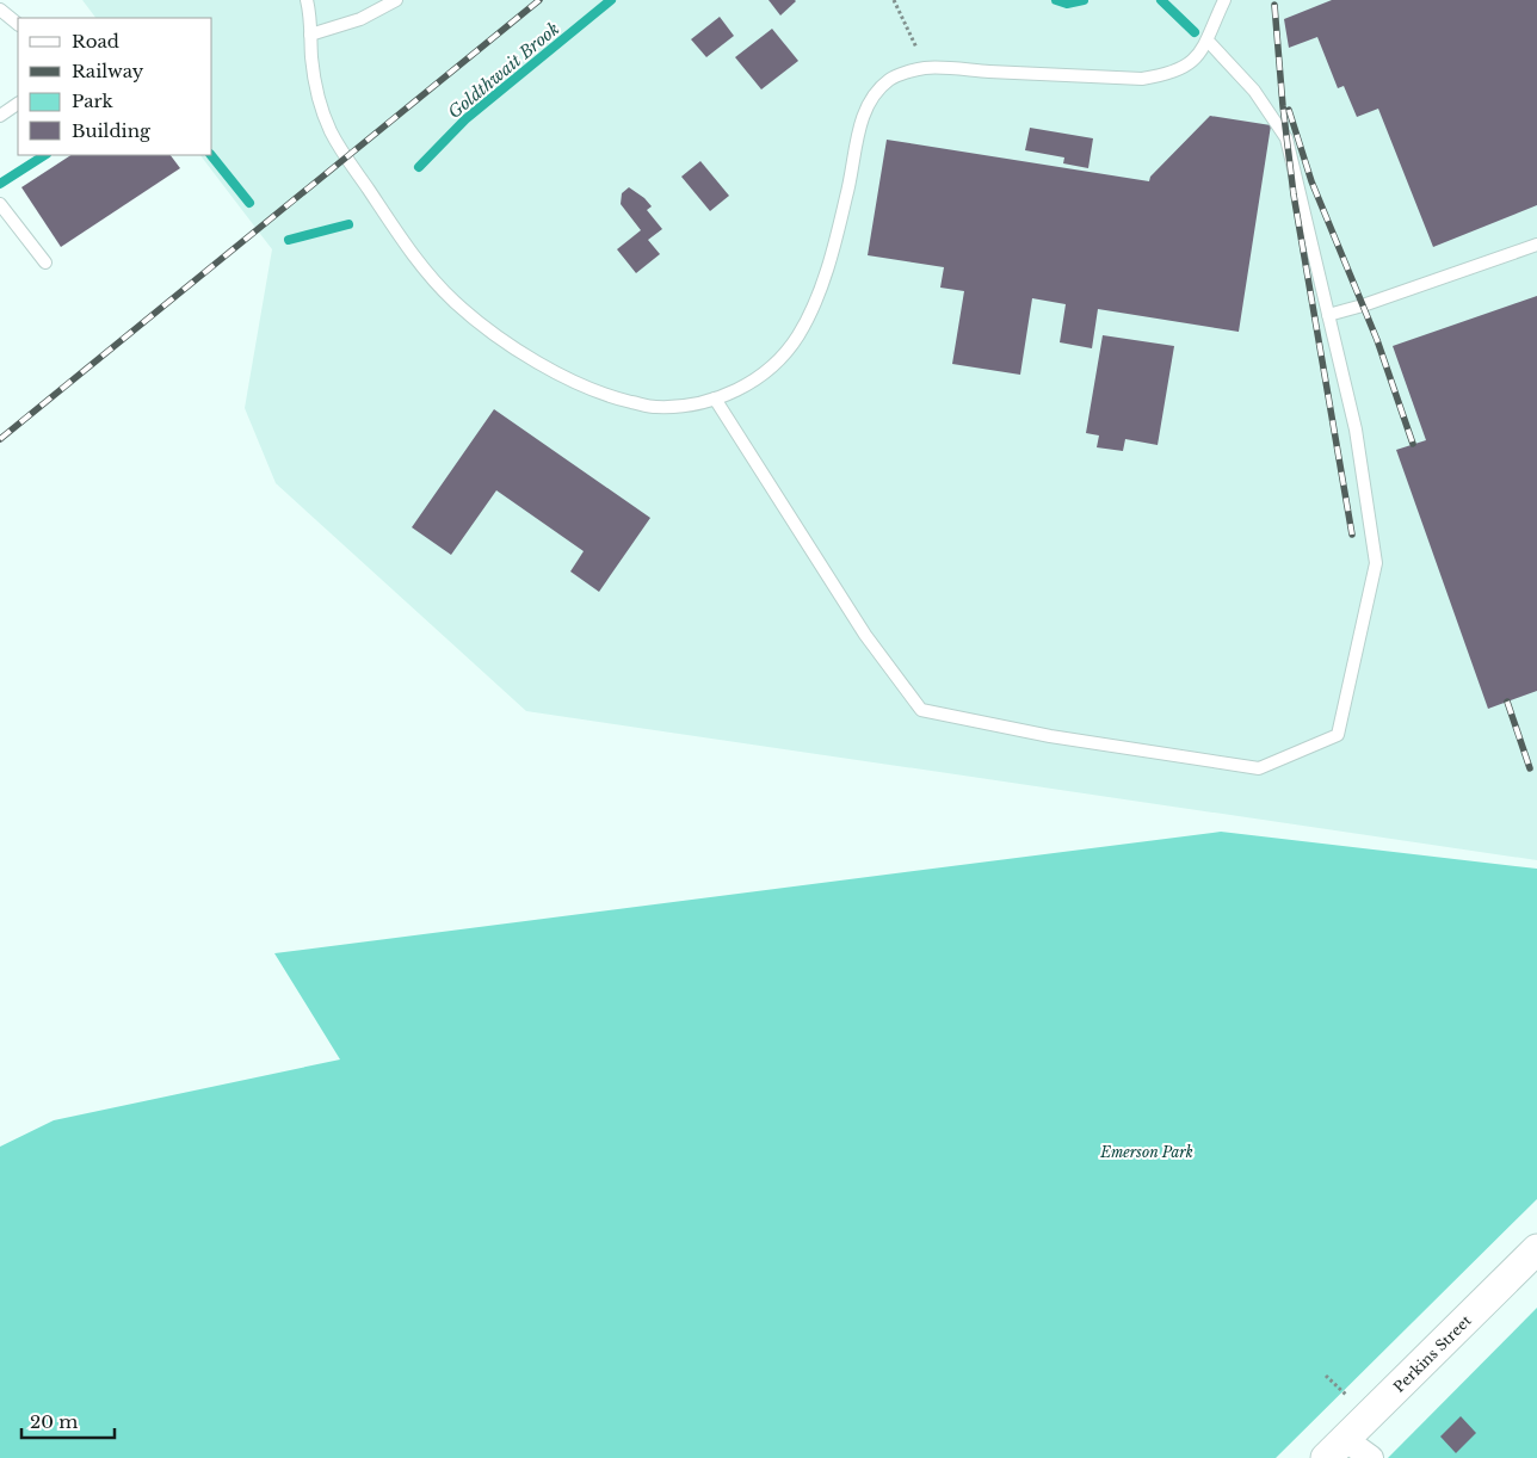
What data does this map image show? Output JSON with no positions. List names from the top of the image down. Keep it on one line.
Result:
{"streets":{"street":["Perkins Street"]},"water":["Goldthwait Brook"],"parks":["Emerson Park"],"legend":["Road","Railway","Park","Building"],"scale_bar":"20 m"}
